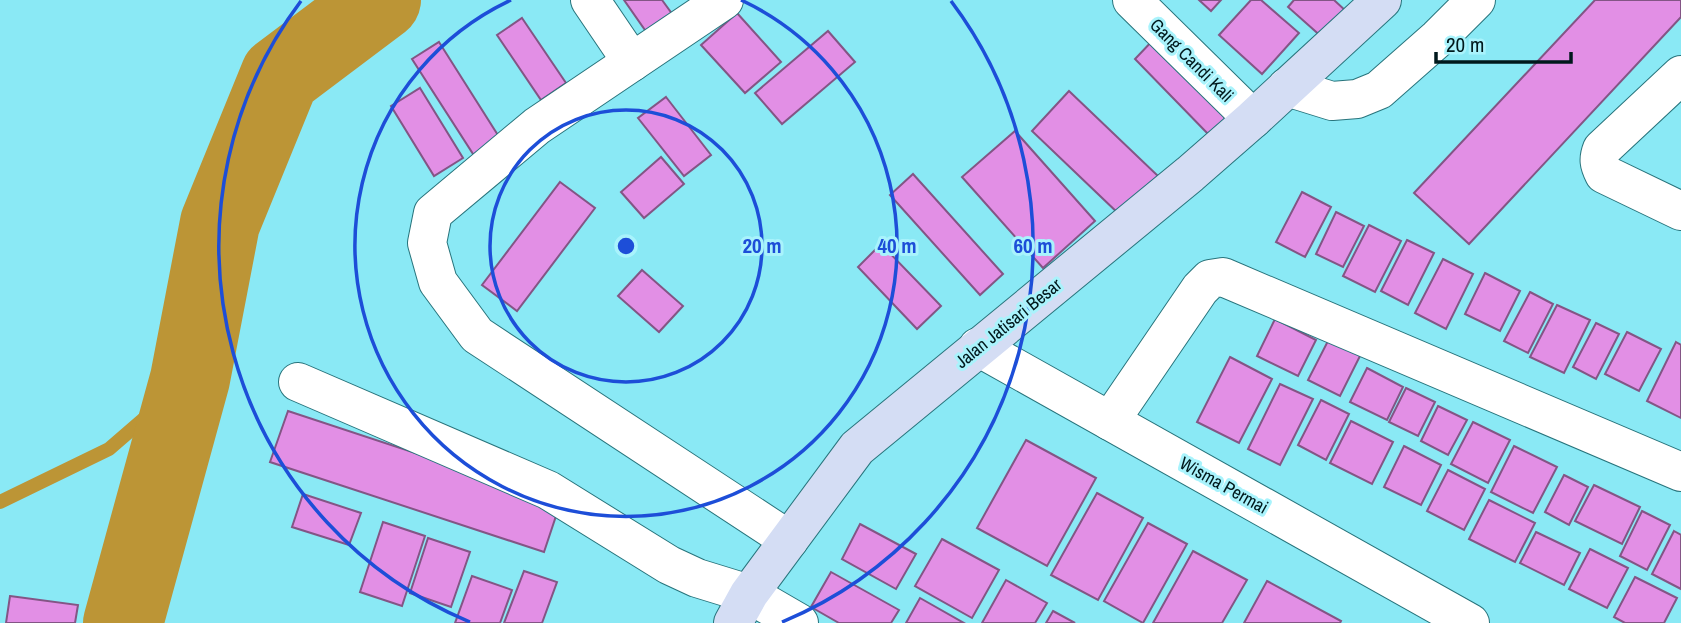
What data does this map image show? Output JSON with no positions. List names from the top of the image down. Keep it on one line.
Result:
{"streets":{"street":["Gang Candi Kali","Jalan Jatisari Besar","Wisma Permai"]},"crossings":[["Gang Candi Kali","Jalan Jatisari Besar"],["Jalan Jatisari Besar","Wisma Permai"]],"scale_bar":"20 m","rings":["20 m","40 m","60 m"]}
